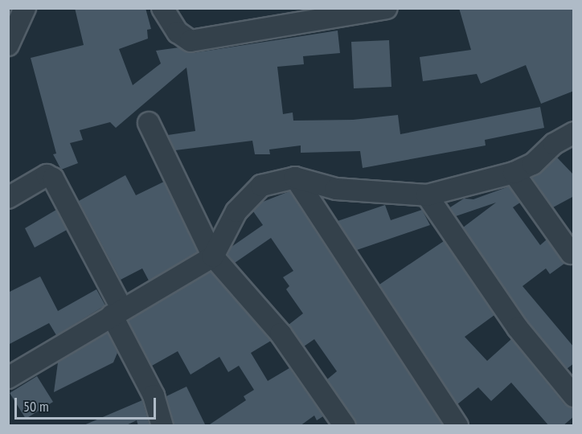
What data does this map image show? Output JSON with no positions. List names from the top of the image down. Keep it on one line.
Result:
{"scale_bar":"50 m"}
